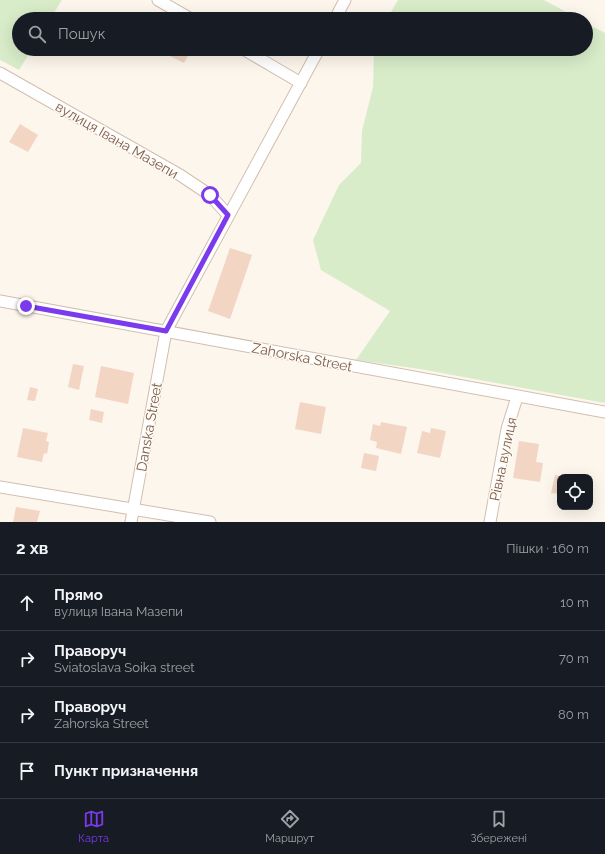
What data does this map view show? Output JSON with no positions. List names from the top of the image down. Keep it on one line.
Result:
{"streets":{"street":["вулиця Івана Мазепи","Zahorska Street","Danska Street","Рівна вулиця"]},"crossings":[["вулиця Івана Мазепи","Danska Street"],["Zahorska Street","Danska Street"],["Zahorska Street","Рівна вулиця"]],"page":{"search":"Пошук","heading":["2 хв","Пішки · 160 m"],"list":[["Прямо","вулиця Івана Мазепи","10 m"],["Праворуч","Sviatoslava Soika street","70 m"],["Праворуч","Zahorska Street","80 m"],"Пункт призначення"],"nav":["Карта","Маршрут","Збережені"]}}
